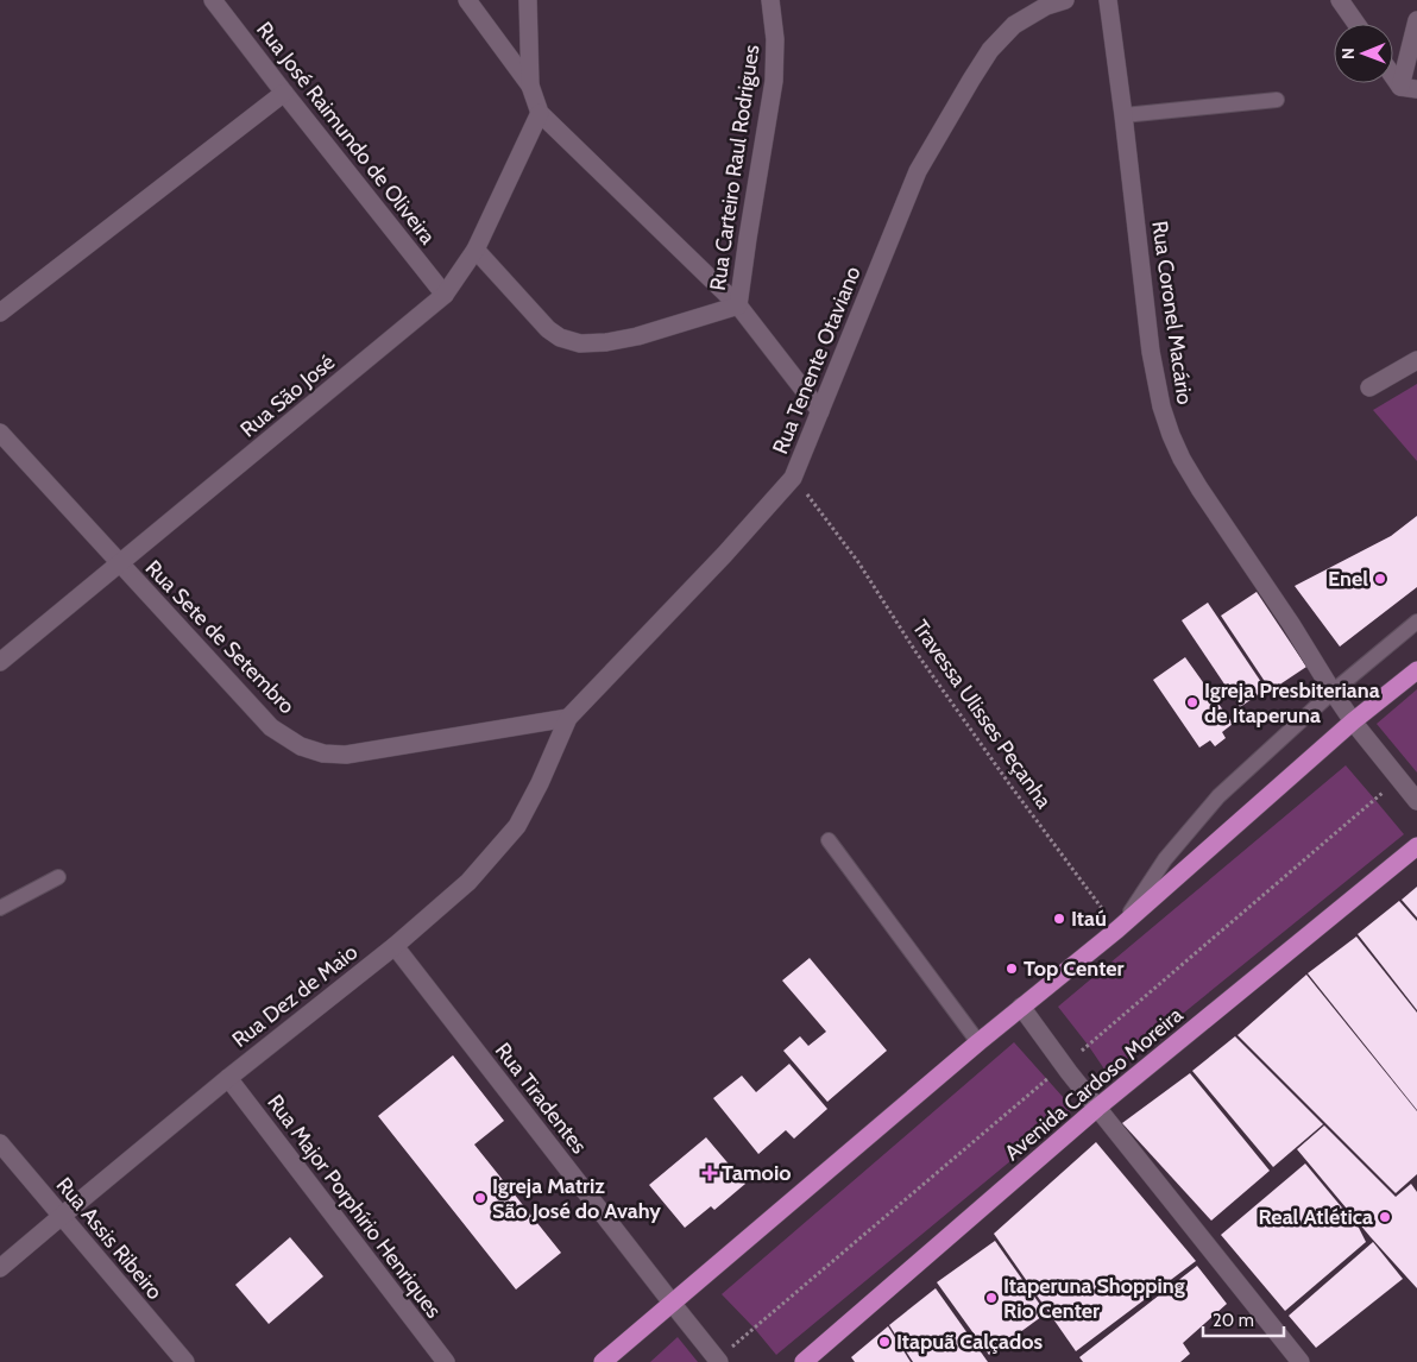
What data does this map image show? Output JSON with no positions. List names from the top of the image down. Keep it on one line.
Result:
{"streets":{"highway":["Avenida Cardoso Moreira"],"street":["Rua José Raimundo de Oliveira","Rua Carteiro Raul Rodrigues","Rua Coronel Macário","Rua Tenente Otaviano","Rua São José","Rua Sete de Setembro","Rua Dez de Maio","Rua Tiradentes","Rua Major Porphírio Henriques","Rua Assis Ribeiro"],"path":["Travessa Ulisses Peçanha"]},"crossings":[["Rua José Raimundo de Oliveira","Rua São José"],["Rua Tenente Otaviano","Rua Sete de Setembro"],["Rua Tenente Otaviano","Rua Dez de Maio"],["Rua São José","Rua Sete de Setembro"],["Rua Sete de Setembro","Rua Dez de Maio"],["Rua Dez de Maio","Rua Tiradentes"],["Rua Dez de Maio","Rua Major Porphírio Henriques"],["Rua Dez de Maio","Rua Assis Ribeiro"]],"places":{"other":["Enel","Igreja Presbiteriana de Itaperuna","Itaú","Top Center","Igreja Matriz São José do Avahy","Real Atlética","Itaperuna Shopping Rio Center","Itapuã Calçados"],"health":["Tamoio"]},"scale_bar":"20 m","north":"left"}
